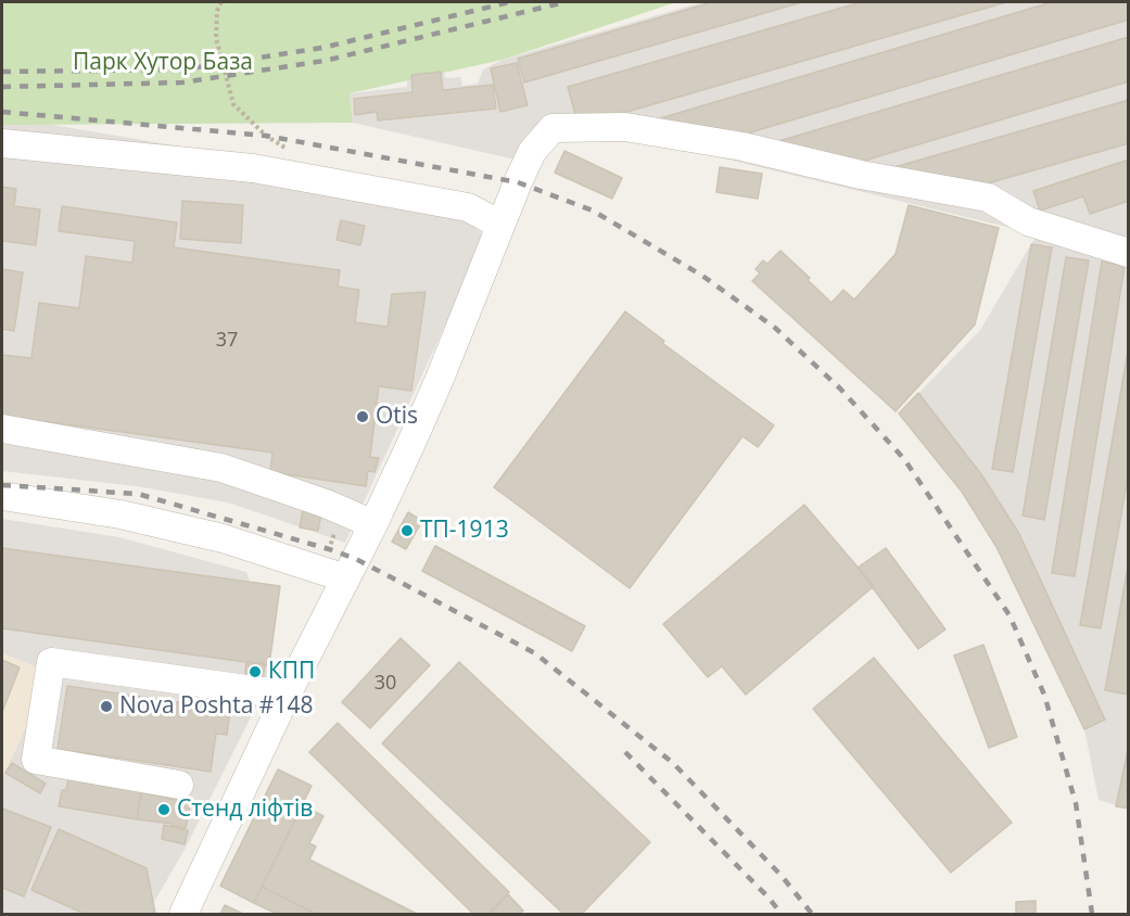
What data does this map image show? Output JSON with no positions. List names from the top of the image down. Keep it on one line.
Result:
{"parks":["Парк Хутор База"],"places":["Otis","ТП-1913","КПП","Nova Poshta #148","Стенд ліфтів"],"house_numbers":["37","30"]}
